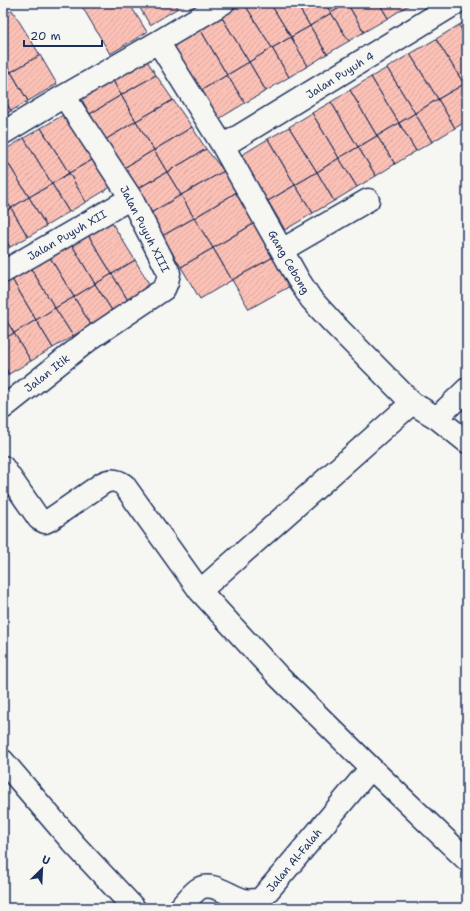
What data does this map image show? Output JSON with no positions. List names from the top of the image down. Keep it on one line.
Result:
{"streets":{"street":["Jalan Puyuh 4","Jalan Puyuh XIII","Jalan Puyuh XII","Gang Cebong","Jalan Itik","Jalan Al-Falah"]},"crossings":[["Jalan Puyuh 4","Gang Cebong"],["Jalan Puyuh XIII","Jalan Puyuh XII"],["Jalan Puyuh XIII","Jalan Itik"]],"scale_bar":"20 m","north":"top right"}
